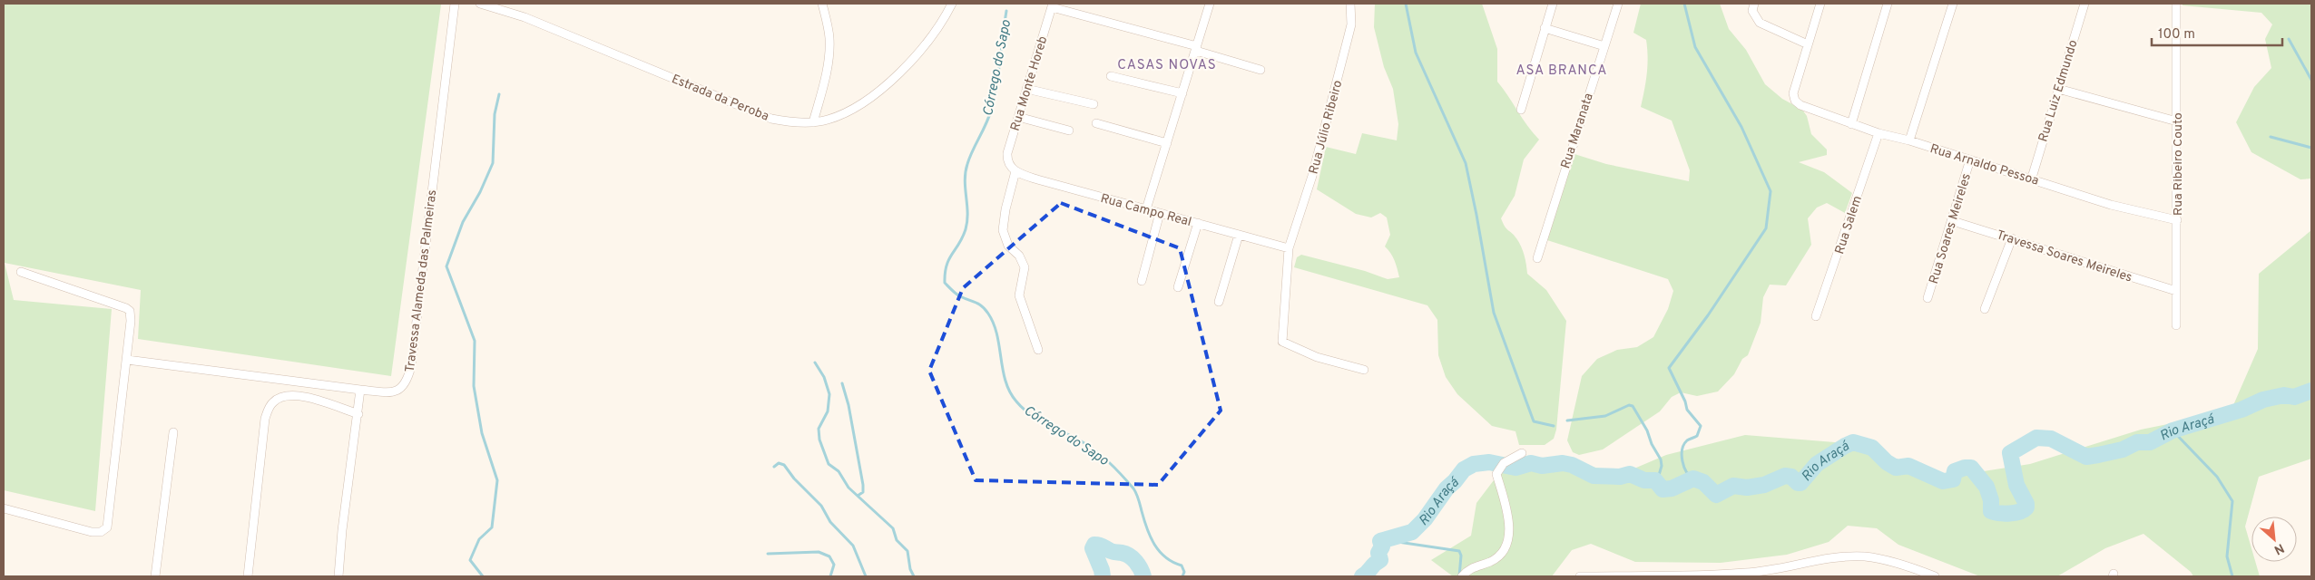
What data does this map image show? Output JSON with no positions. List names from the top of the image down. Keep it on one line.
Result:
{"streets":{"street":["Rua Monte Horeb","Rua Luiz Edmundo","Estrada da Peroba","Rua Júlio Ribeiro","Rua Maranata","Rua Arnaldo Pessoa","Rua Ribeiro Couto","Rua Campo Real","Rua Salem","Rua Soares Meireles","Travessa Soares Meireles","Travessa Alameda das Palmeiras"]},"crossings":[["Rua Monte Horeb","Rua Campo Real"],["Rua Luiz Edmundo","Rua Arnaldo Pessoa"],["Rua Júlio Ribeiro","Rua Campo Real"],["Rua Arnaldo Pessoa","Rua Ribeiro Couto"],["Rua Arnaldo Pessoa","Rua Salem"],["Rua Arnaldo Pessoa","Rua Soares Meireles"],["Rua Ribeiro Couto","Travessa Soares Meireles"],["Rua Soares Meireles","Travessa Soares Meireles"]],"districts":["CASAS NOVAS","ASA BRANCA"],"water":["Córrego do Sapo","Rio Araçá"],"scale_bar":"100 m","north":"bottom right"}
